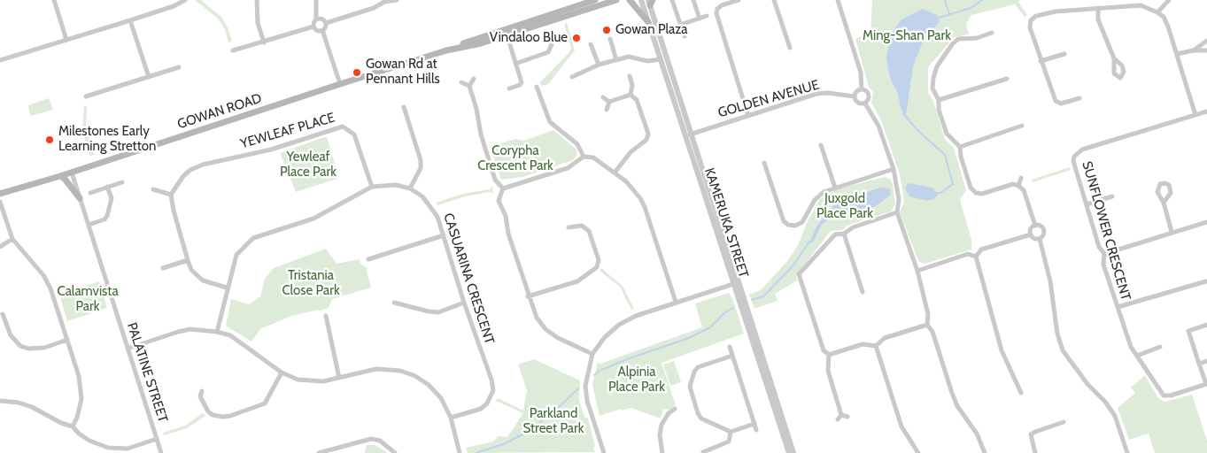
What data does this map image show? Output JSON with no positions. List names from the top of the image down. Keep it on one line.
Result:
{"streets":{"main road":["GOWAN ROAD"],"street":["GOLDEN AVENUE","YEWLEAF PLACE","KAMERUKA STREET","SUNFLOWER CRESCENT","CASUARINA CRESCENT","PALATINE STREET"]},"crossings":[["GOLDEN AVENUE","KAMERUKA STREET"],["GOWAN ROAD","PALATINE STREET"]],"parks":["Ming-Shan Park","Corypha Crescent Park","Yewleaf Place Park","Juxgold Place Park","Tristania Close Park","Calamvista Park","Alpinia Place Park","Parkland Street Park"],"places":["Gowan Plaza","Vindaloo Blue","Gowan Rd at Pennant Hills","Milestones Early Learning Stretton"]}
